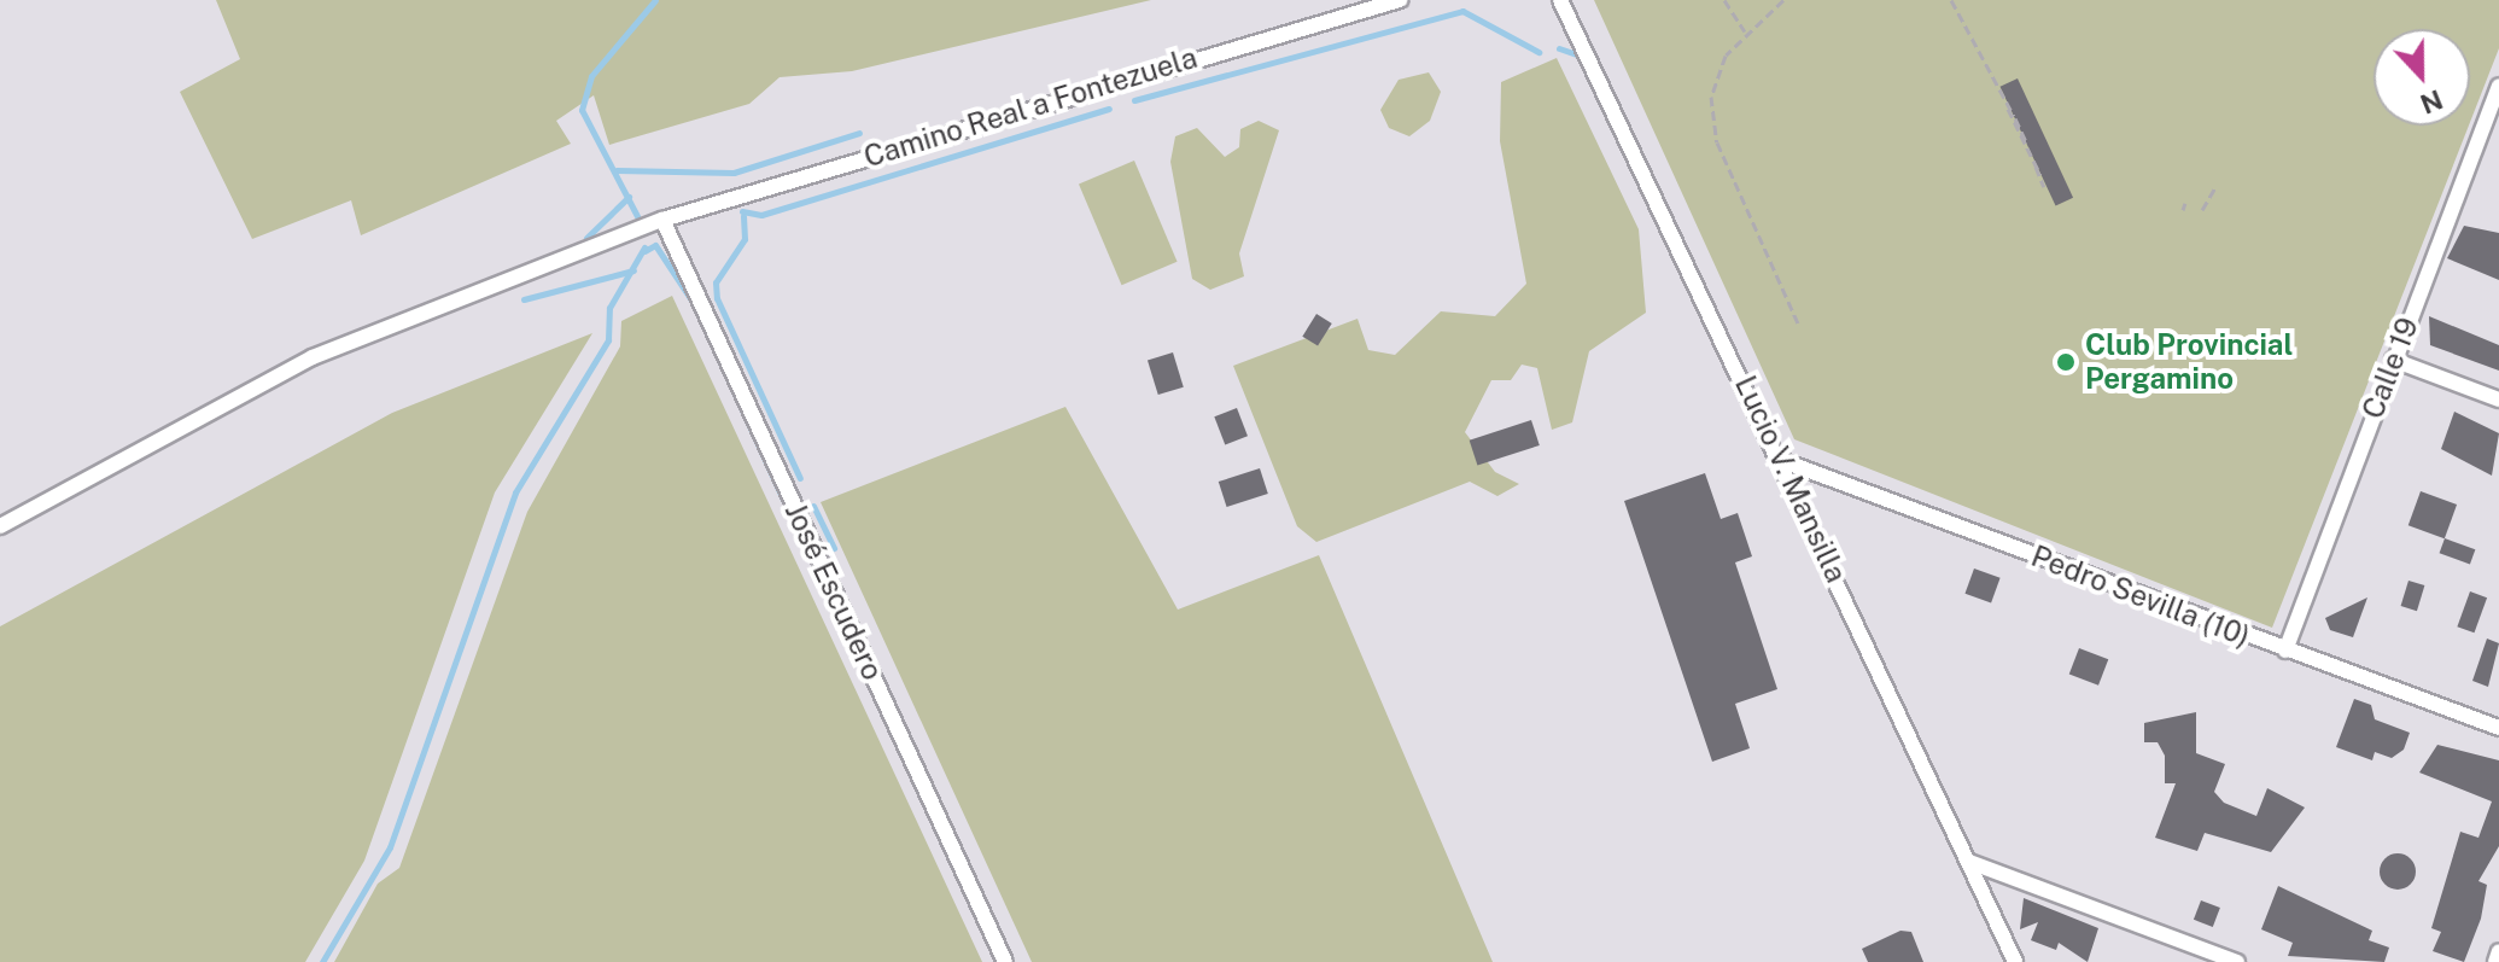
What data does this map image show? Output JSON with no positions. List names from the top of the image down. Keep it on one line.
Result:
{"streets":{"street":["Camino Real a Fontezuela","Calle 19","Lucio V. Mansilla","José Escudero","Pedro Sevilla (10)"]},"crossings":[["Camino Real a Fontezuela","José Escudero"],["Calle 19","Pedro Sevilla (10)"],["Lucio V. Mansilla","Pedro Sevilla (10)"]],"places":["Club Provincial Pergamino"],"north":"bottom"}
